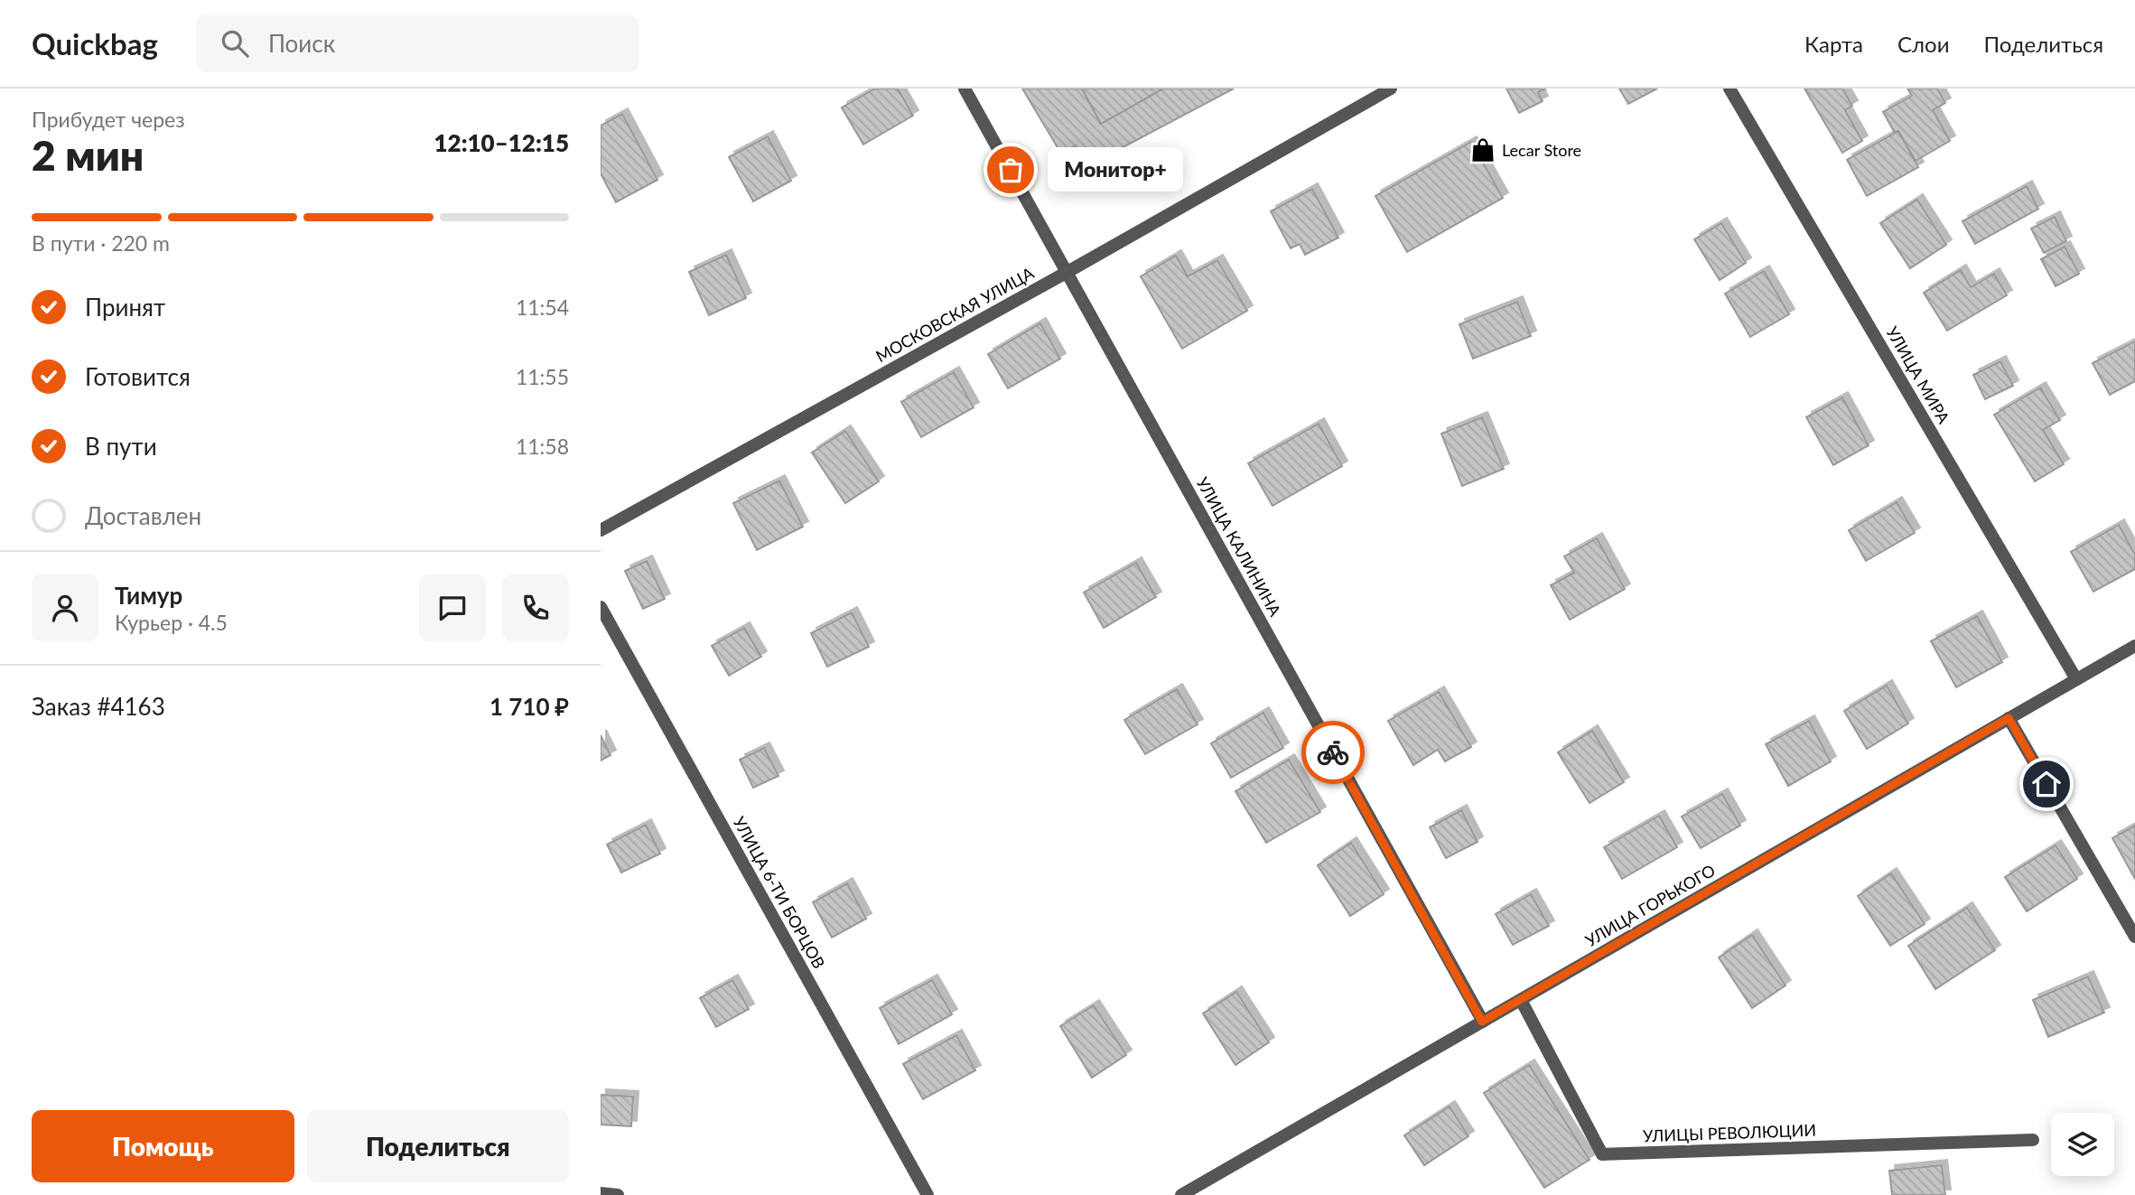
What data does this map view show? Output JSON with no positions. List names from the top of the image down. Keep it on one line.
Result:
{"streets":{"street":["МОСКОВСКАЯ УЛИЦА","УЛИЦА МИРА","УЛИЦА КАЛИНИНА","УЛИЦА 6-ТИ БОРЦОВ","УЛИЦА ГОРЬКОГО","УЛИЦЫ РЕВОЛЮЦИИ"]},"crossings":[["МОСКОВСКАЯ УЛИЦА","УЛИЦА КАЛИНИНА"],["УЛИЦА МИРА","УЛИЦА ГОРЬКОГО"],["УЛИЦА КАЛИНИНА","УЛИЦА ГОРЬКОГО"],["УЛИЦА ГОРЬКОГО","УЛИЦЫ РЕВОЛЮЦИИ"]],"places":{"shop":["Lecar Store"],"other":["Монитор+"]},"page":{"header":"Quickbag","search":"Поиск","nav":["Карта","Слои","Поделиться"],"heading":["2 мин","Прибудет через","12:10–12:15"],"panel":["Тимур","Курьер · 4.5","Заказ #4163","1 710 ₽"],"bubble":"Монитор+","bar":"В пути · 220 m","list":[["Принят","11:54"],["Готовится","11:55"],["В пути","11:58"],"Доставлен"],"buttons":["Помощь","Поделиться"]}}
